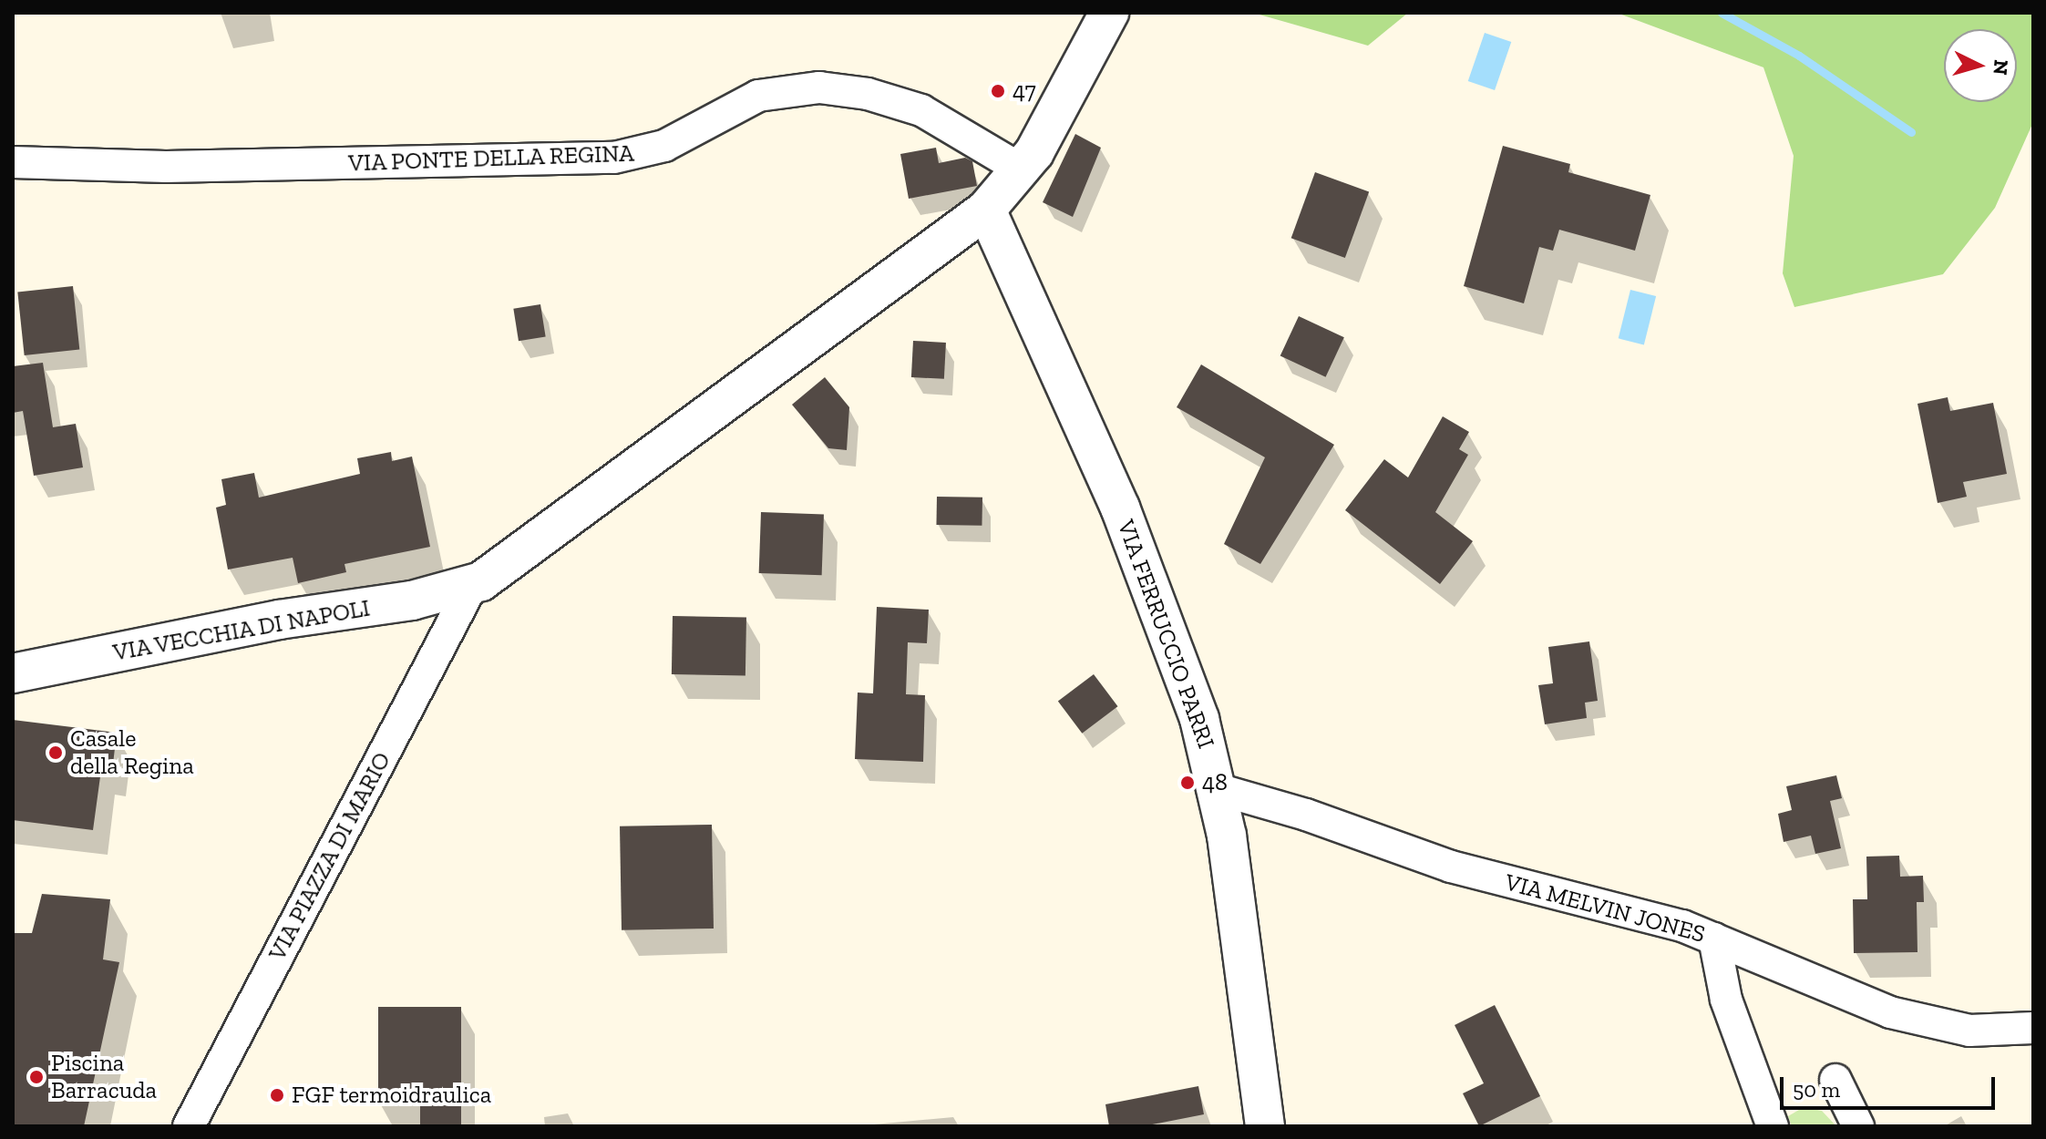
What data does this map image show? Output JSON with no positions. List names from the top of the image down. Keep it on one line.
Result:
{"streets":{"street":["VIA PONTE DELLA REGINA","VIA VECCHIA DI NAPOLI","VIA FERRUCCIO PARRI","VIA PIAZZA DI MARIO","VIA MELVIN JONES"]},"crossings":[["VIA VECCHIA DI NAPOLI","VIA PIAZZA DI MARIO"],["VIA FERRUCCIO PARRI","VIA MELVIN JONES"]],"places":["47","Casale della Regina","48","Piscina Barracuda","FGF termoidraulica"],"scale_bar":"50 m","north":"right"}
